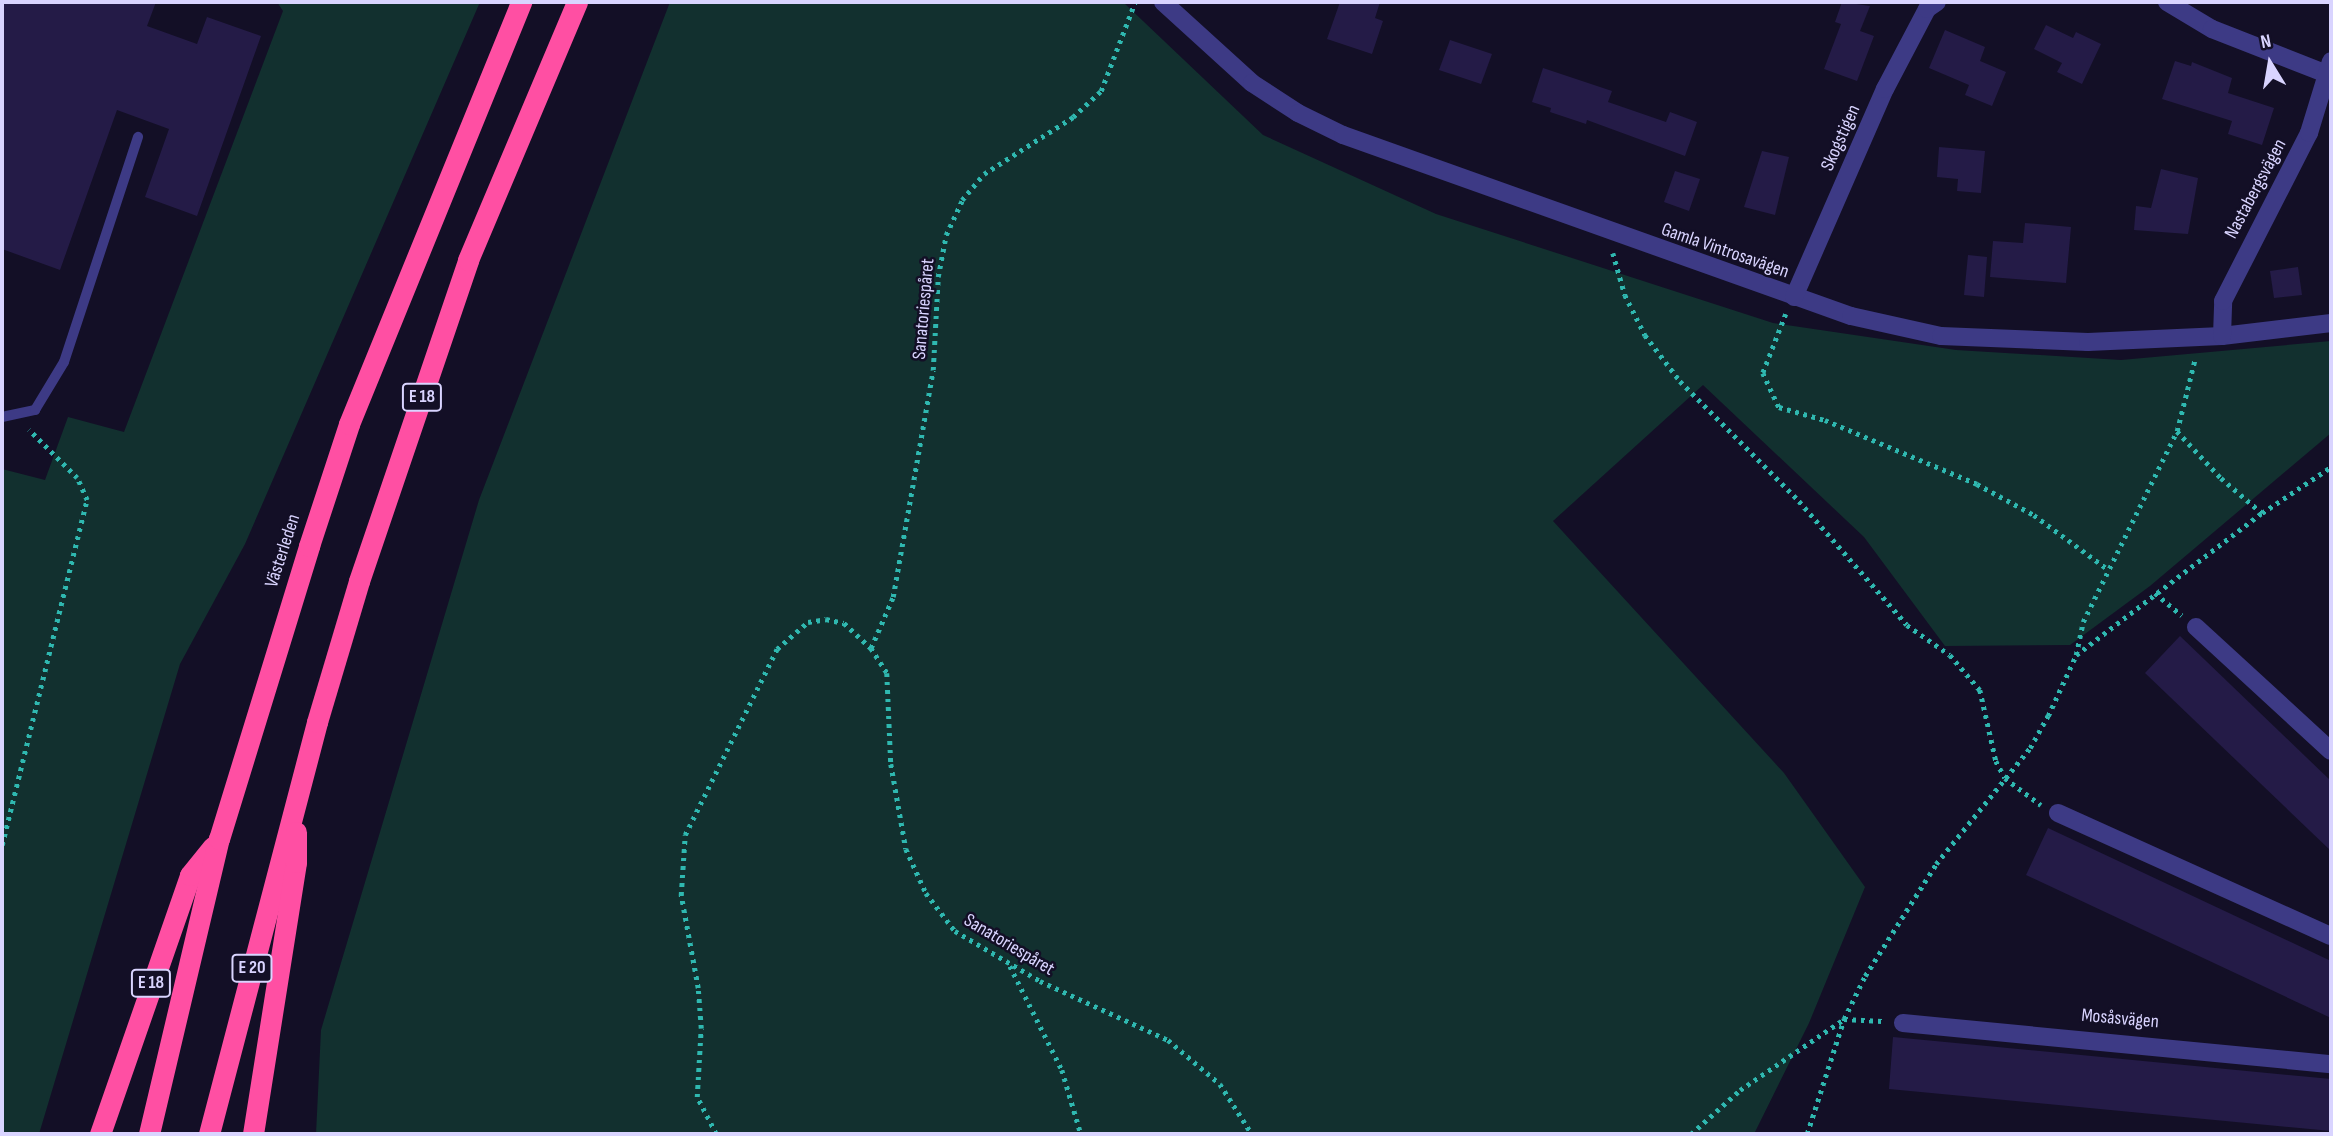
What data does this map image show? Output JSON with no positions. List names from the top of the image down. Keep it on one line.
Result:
{"streets":{"highway":["E 18","Västerleden","E 20"],"street":["Skogstigen","Nastabergsvägen","Gamla Vintrosavägen","Mosåsvägen"],"path":["Sanatoriespåret"]},"crossings":[["Skogstigen","Gamla Vintrosavägen"],["Nastabergsvägen","Gamla Vintrosavägen"],["E 18","Västerleden"],["E 18","E 20"]],"north":"top"}
